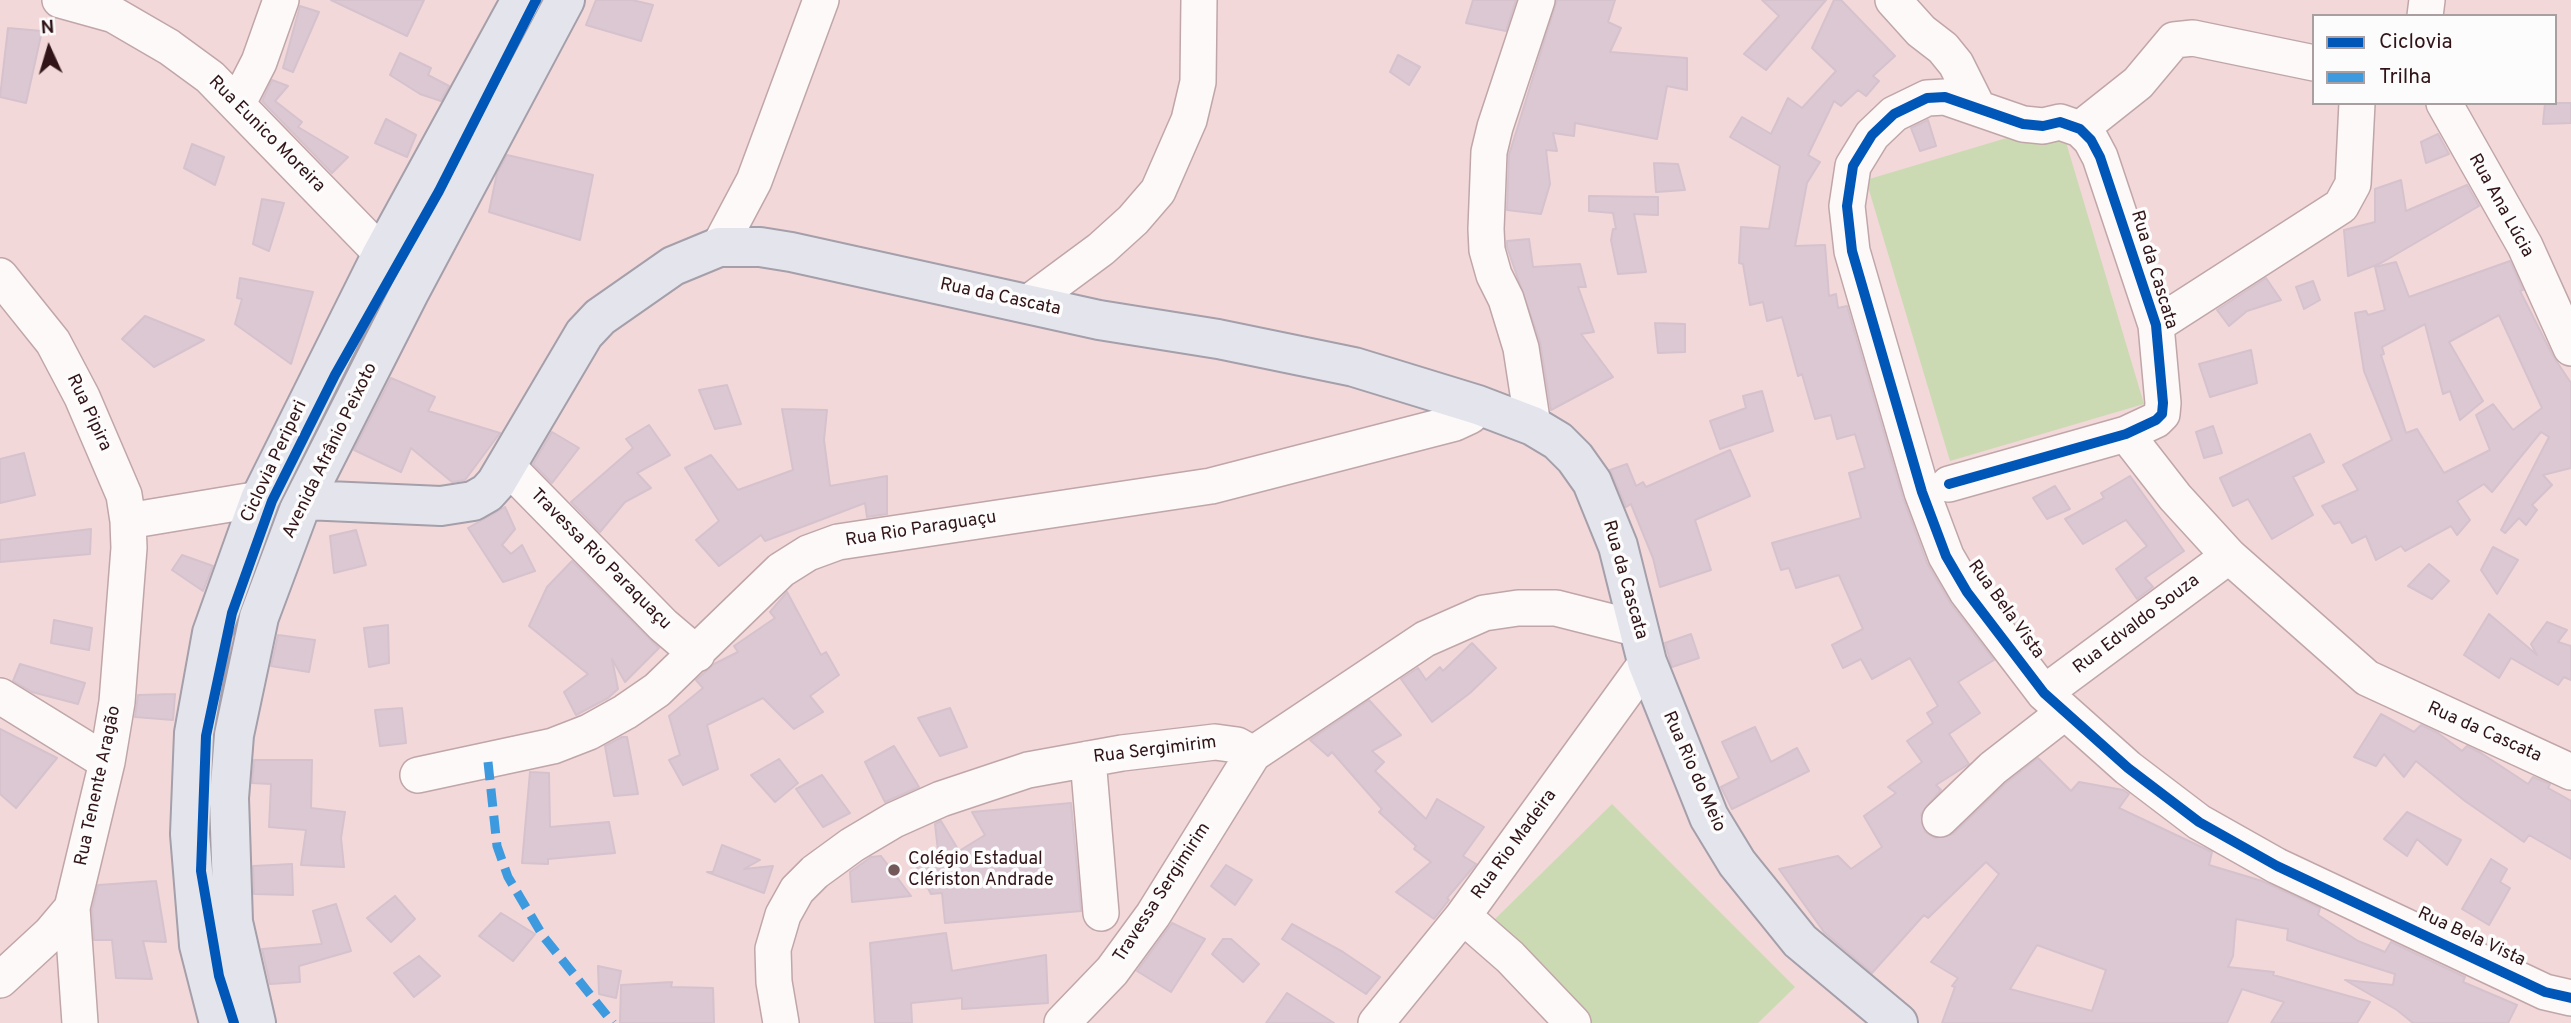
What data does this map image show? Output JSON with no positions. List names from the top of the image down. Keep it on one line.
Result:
{"streets":{"main road":["Rua da Cascata","Avenida Afrânio Peixoto","Rua Rio do Meio"],"street":["Rua Eunico Moreira","Rua Ana Lúcia","Rua Pipira","Rua Rio Paraguaçu","Travessa Rio Paraquaçu","Rua Bela Vista","Rua Edvaldo Souza","Rua Sergimirim","Rua Tenente Aragão","Rua Rio Madeira","Travessa Sergimirim"],"cycle path":["Ciclovia Periperi"]},"crossings":[["Rua da Cascata","Avenida Afrânio Peixoto"],["Rua da Cascata","Rua Rio Paraguaçu"],["Rua da Cascata","Travessa Rio Paraquaçu"],["Rua da Cascata","Rua Bela Vista"],["Rua da Cascata","Rua Edvaldo Souza"],["Rua da Cascata","Rua Rio do Meio"],["Rua da Cascata","Rua Rio Madeira"],["Rua Pipira","Rua Tenente Aragão"],["Rua Rio Paraguaçu","Travessa Rio Paraquaçu"],["Rua Bela Vista","Rua Edvaldo Souza"],["Rua Sergimirim","Travessa Sergimirim"],["Rua Rio do Meio","Rua Rio Madeira"]],"places":["Colégio Estadual Clériston Andrade"],"legend":["Ciclovia","Trilha"],"north":"top"}
